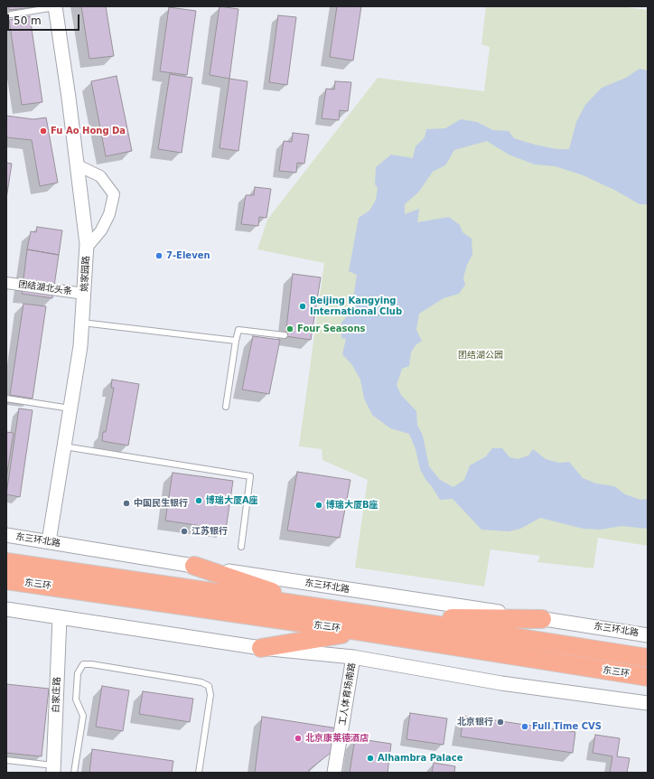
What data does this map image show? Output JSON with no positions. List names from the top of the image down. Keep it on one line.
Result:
{"streets":{"highway":["东三环"],"street":["姚家园路","团结湖北头条","东三环北路","工人体育场南路","白家庄路"]},"crossings":[["姚家园路","团结湖北头条"],["姚家园路","东三环北路"]],"parks":["团结湖公园"],"places":["Fu Ao Hong Da","7-Eleven","Beijing Kangying International Club","Four Seasons","博瑞大厦A座","中国民生银行","博瑞大厦B座","江苏银行","北京银行","Full Time CVS","北京康莱德酒店","Alhambra Palace"],"scale_bar":"50 m"}
